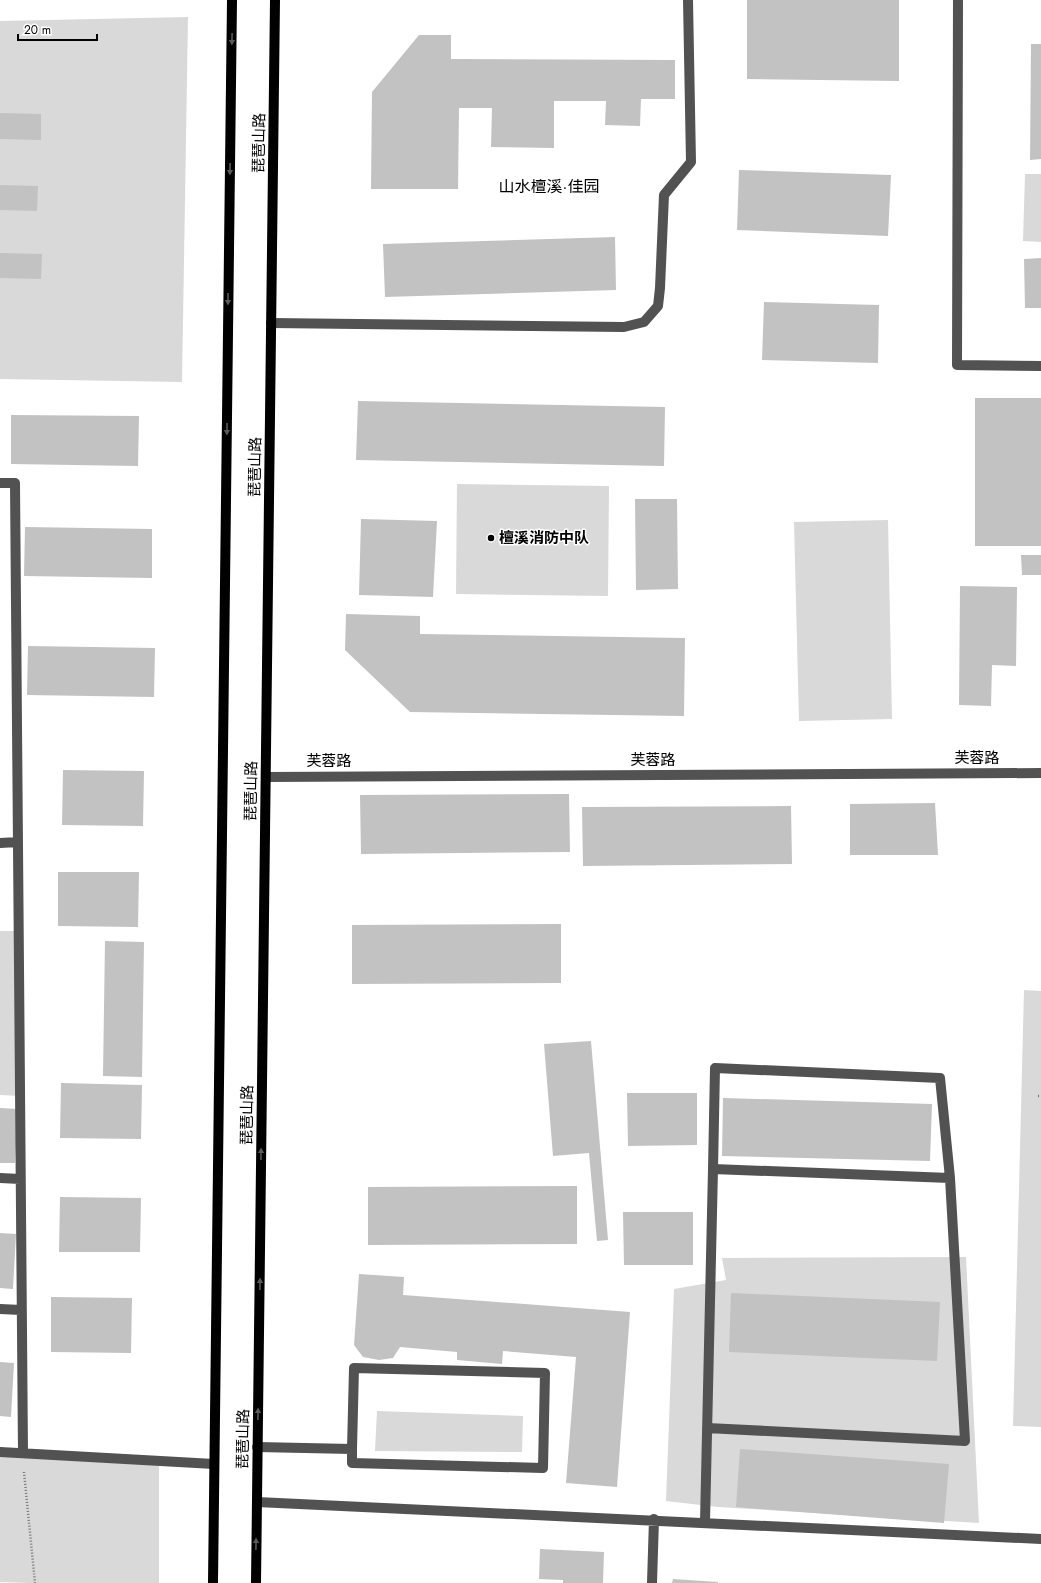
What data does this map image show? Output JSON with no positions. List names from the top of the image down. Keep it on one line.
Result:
{"streets":{"main road":["琵琶山路"],"street":["芙蓉路"]},"crossings":[["琵琶山路","芙蓉路"]],"districts":["山水檀溪·佳园"],"places":["檀溪消防中队"],"scale_bar":"20 m"}
